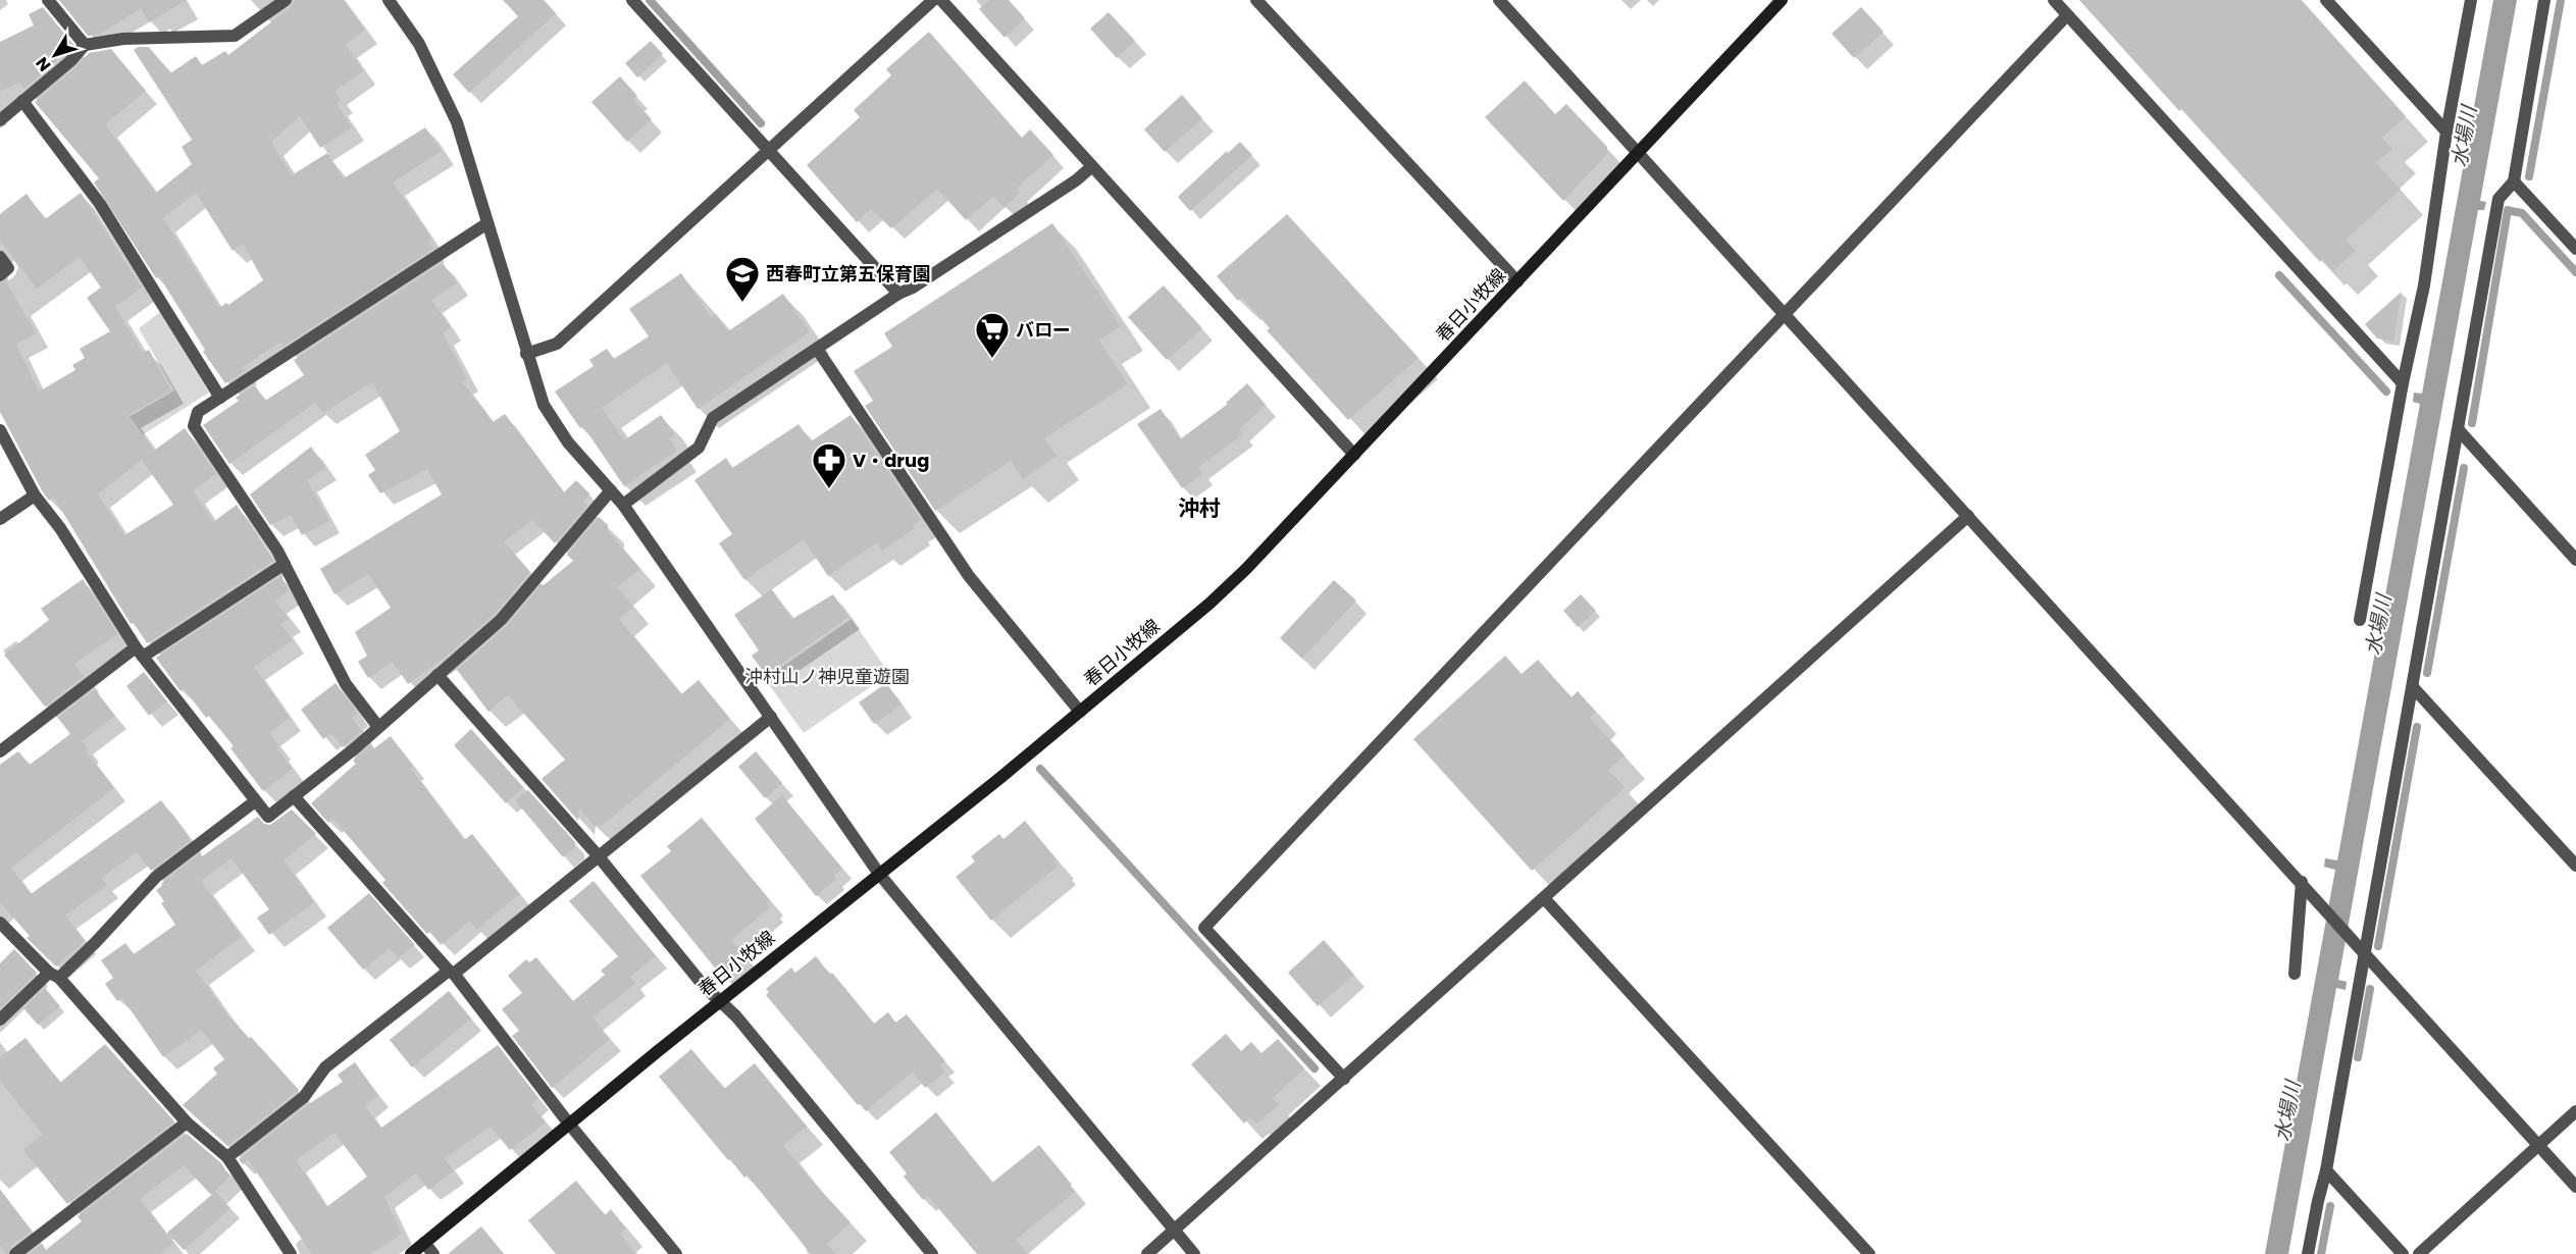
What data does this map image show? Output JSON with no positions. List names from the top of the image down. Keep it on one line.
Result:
{"streets":{"main road":["春日小牧線"]},"districts":["沖村"],"water":["水場川"],"parks":["沖村山ノ神児童遊園"],"places":{"school or university":["西春町立第五保育園"],"supermarket":["バロー"],"pharmacy":["V・drug"]},"north":"bottom left"}
